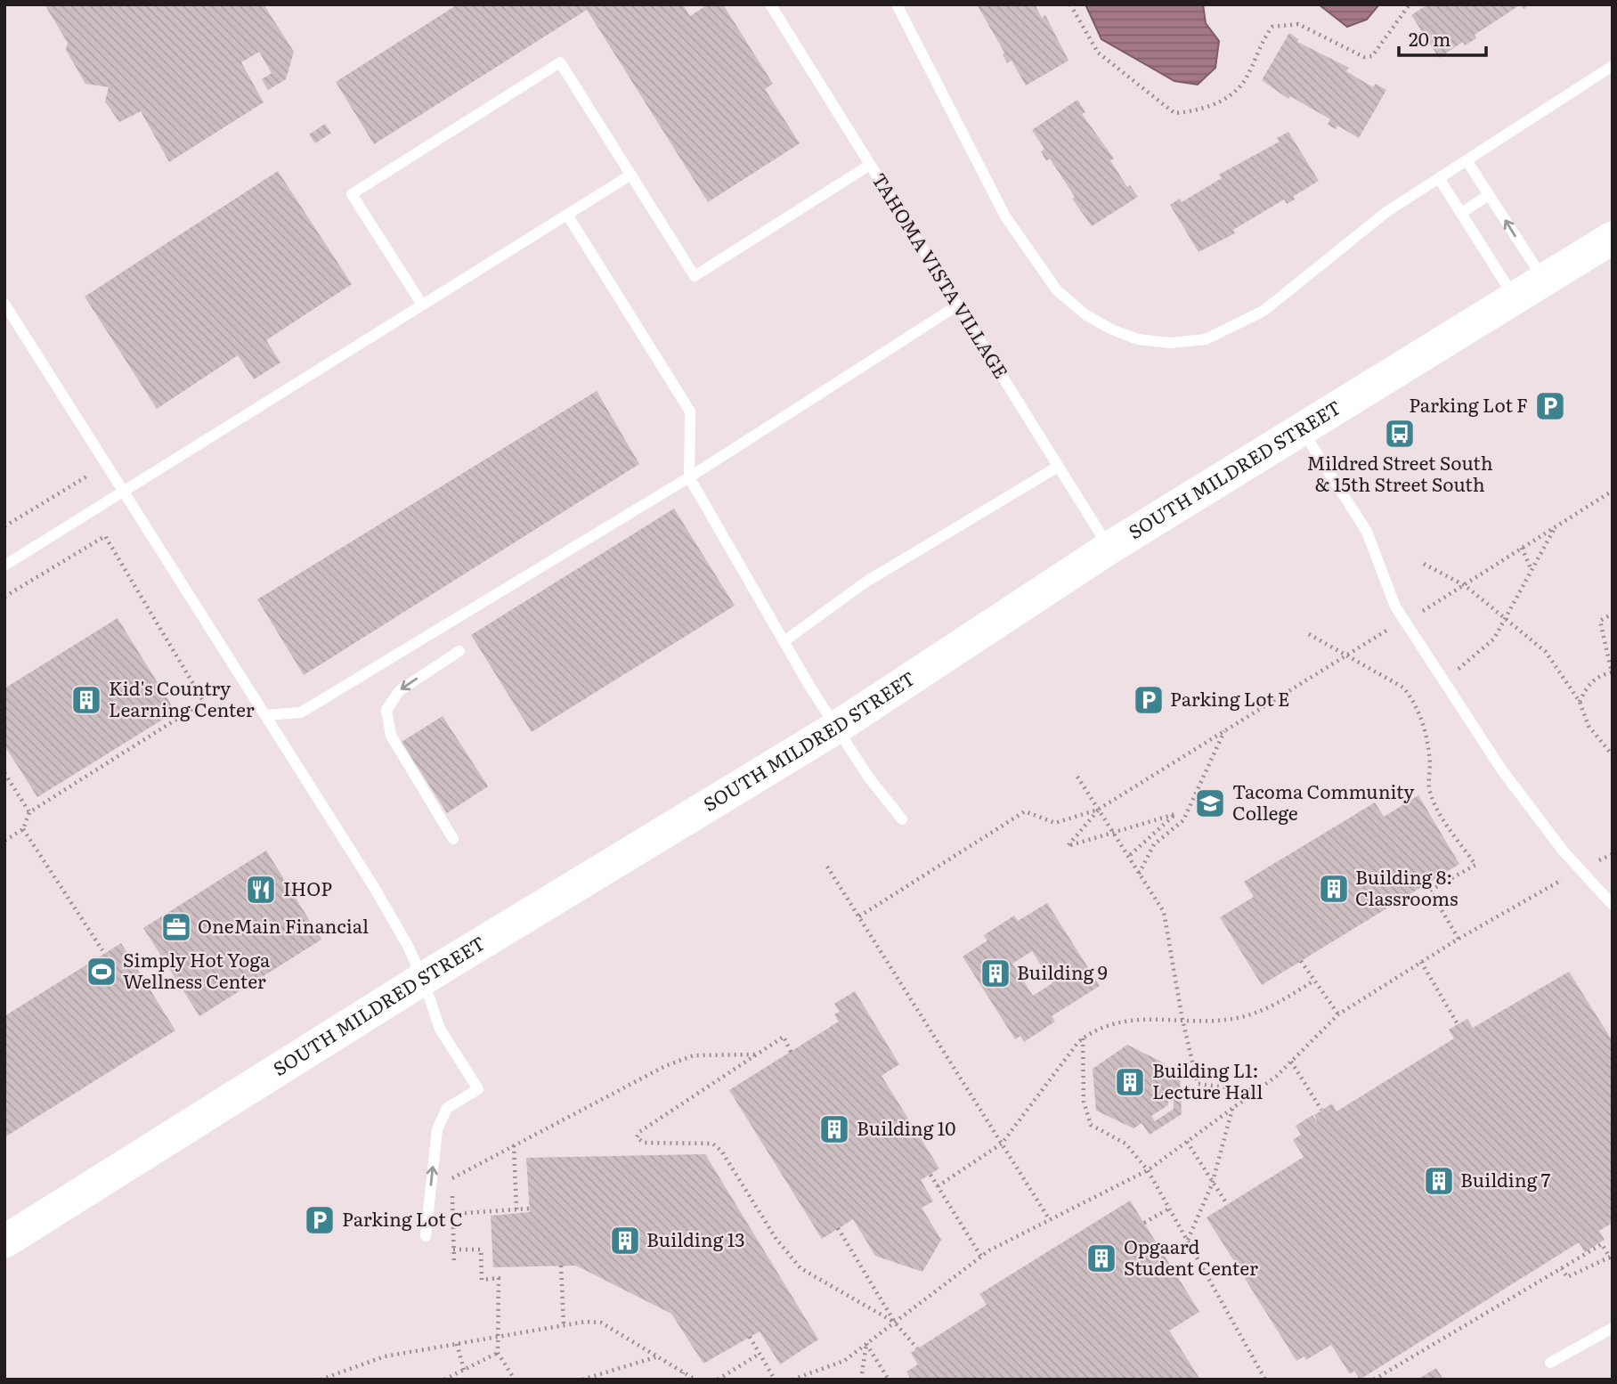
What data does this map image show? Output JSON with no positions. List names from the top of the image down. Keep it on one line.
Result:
{"streets":{"main road":["SOUTH MILDRED STREET"],"lane":["TAHOMA VISTA VILLAGE"]},"crossings":[["TAHOMA VISTA VILLAGE","SOUTH MILDRED STREET"]],"places":{"parking":["Parking Lot F","Parking Lot E","Parking Lot C"],"bus stop":["Mildred Street South & 15th Street South"],"building":["Kid's Country Learning Center","Building 8: Classrooms","Building 9","Building L1: Lecture Hall","Building 10","Building 7","Building 13","Opgaard Student Center"],"school or university":["Tacoma Community College"],"restaurant":["IHOP"],"office":["OneMain Financial"],"sports":["Simply Hot Yoga Wellness Center"]},"scale_bar":"20 m"}
